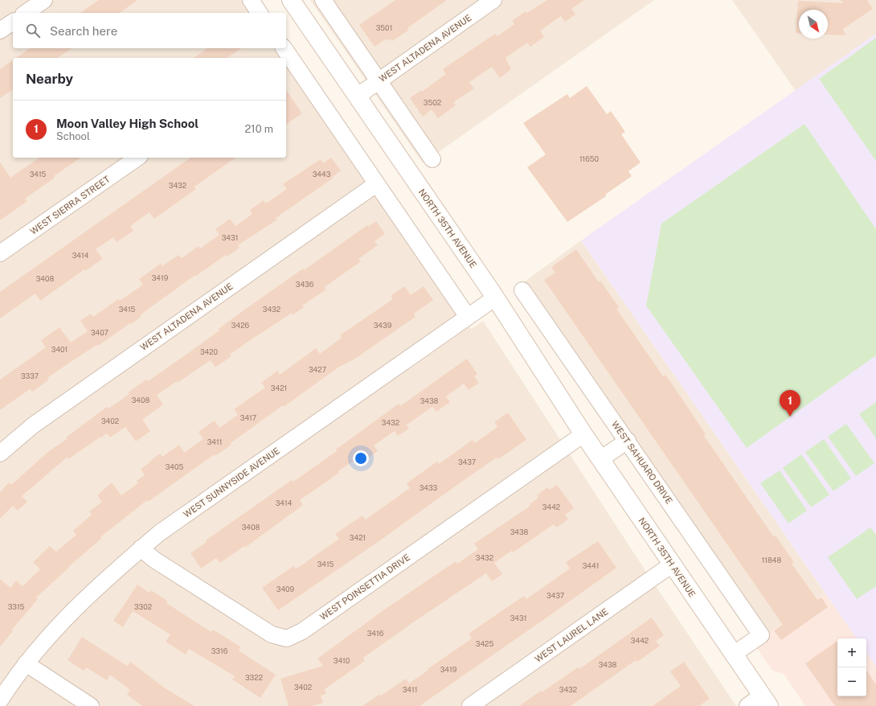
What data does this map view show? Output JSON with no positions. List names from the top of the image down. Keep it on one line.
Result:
{"streets":{"main road":["NORTH 35TH AVENUE"],"street":["WEST ALTADENA AVENUE","WEST SIERRA STREET","WEST SAHUARO DRIVE","WEST SUNNYSIDE AVENUE","WEST POINSETTIA DRIVE","WEST LAUREL LANE"]},"crossings":[["WEST ALTADENA AVENUE","NORTH 35TH AVENUE"],["NORTH 35TH AVENUE","WEST SAHUARO DRIVE"],["NORTH 35TH AVENUE","WEST SUNNYSIDE AVENUE"],["NORTH 35TH AVENUE","WEST POINSETTIA DRIVE"],["NORTH 35TH AVENUE","WEST LAUREL LANE"],["WEST SUNNYSIDE AVENUE","WEST POINSETTIA DRIVE"]],"house_numbers":["3501","3502","11650","3415","3443","3432","3431","3414","3419","3408","3436","3415","3432","3426","3439","3407","3401","3420","3427","3337","3421","3408","3438","3417","3402","3432","3411","3437","3405","3433","3414","3442","3408","3438","3421","3432","11848","3415","3441","3409","3437","3315","3302","3431","3416","3442","3425","3316","3410","3438","3419","3322","3402","3411","3432"],"north":"bottom right","page":{"search":"Search here","heading":"Nearby","list":[{"mark":"1","name":"Moon Valley High School","note":"School","value":"210 m"}],"pins":"1","map_buttons":["+","−"]}}
